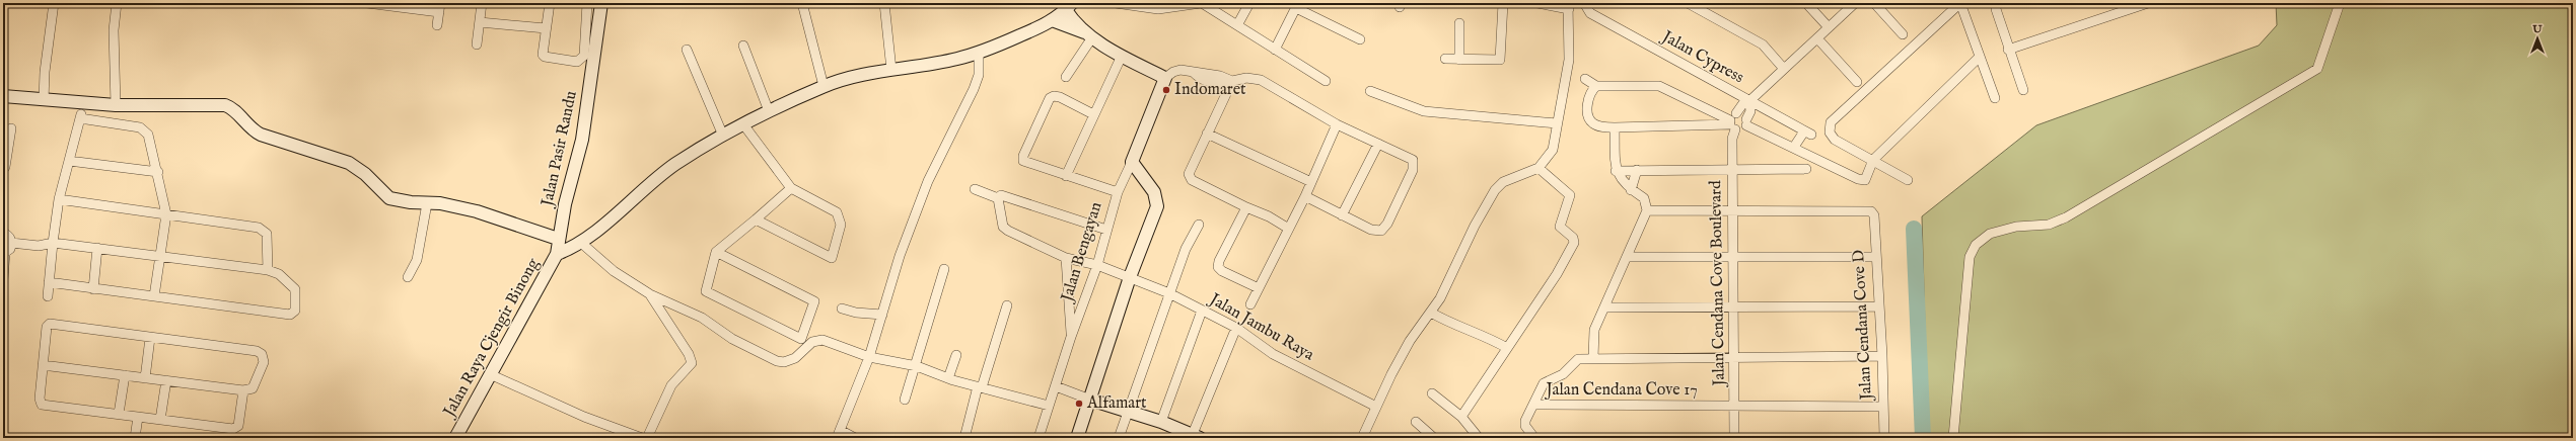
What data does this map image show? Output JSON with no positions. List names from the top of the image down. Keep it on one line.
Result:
{"streets":{"street":["Jalan Cypress","Jalan Pasir Randu","Jalan Bengayan","Jalan Cendana Cove Boulevard","Jalan Cendana Cove D","Jalan Jambu Raya","Jalan Raya Cjengir Binong","Jalan Cendana Cove 17"]},"crossings":[["Jalan Pasir Randu","Jalan Raya Cjengir Binong"],["Jalan Bengayan","Jalan Jambu Raya"],["Jalan Cendana Cove Boulevard","Jalan Cendana Cove D"],["Jalan Cendana Cove Boulevard","Jalan Cendana Cove 17"],["Jalan Cendana Cove D","Jalan Cendana Cove 17"]],"places":["Indomaret","Alfamart"],"north":"top"}
